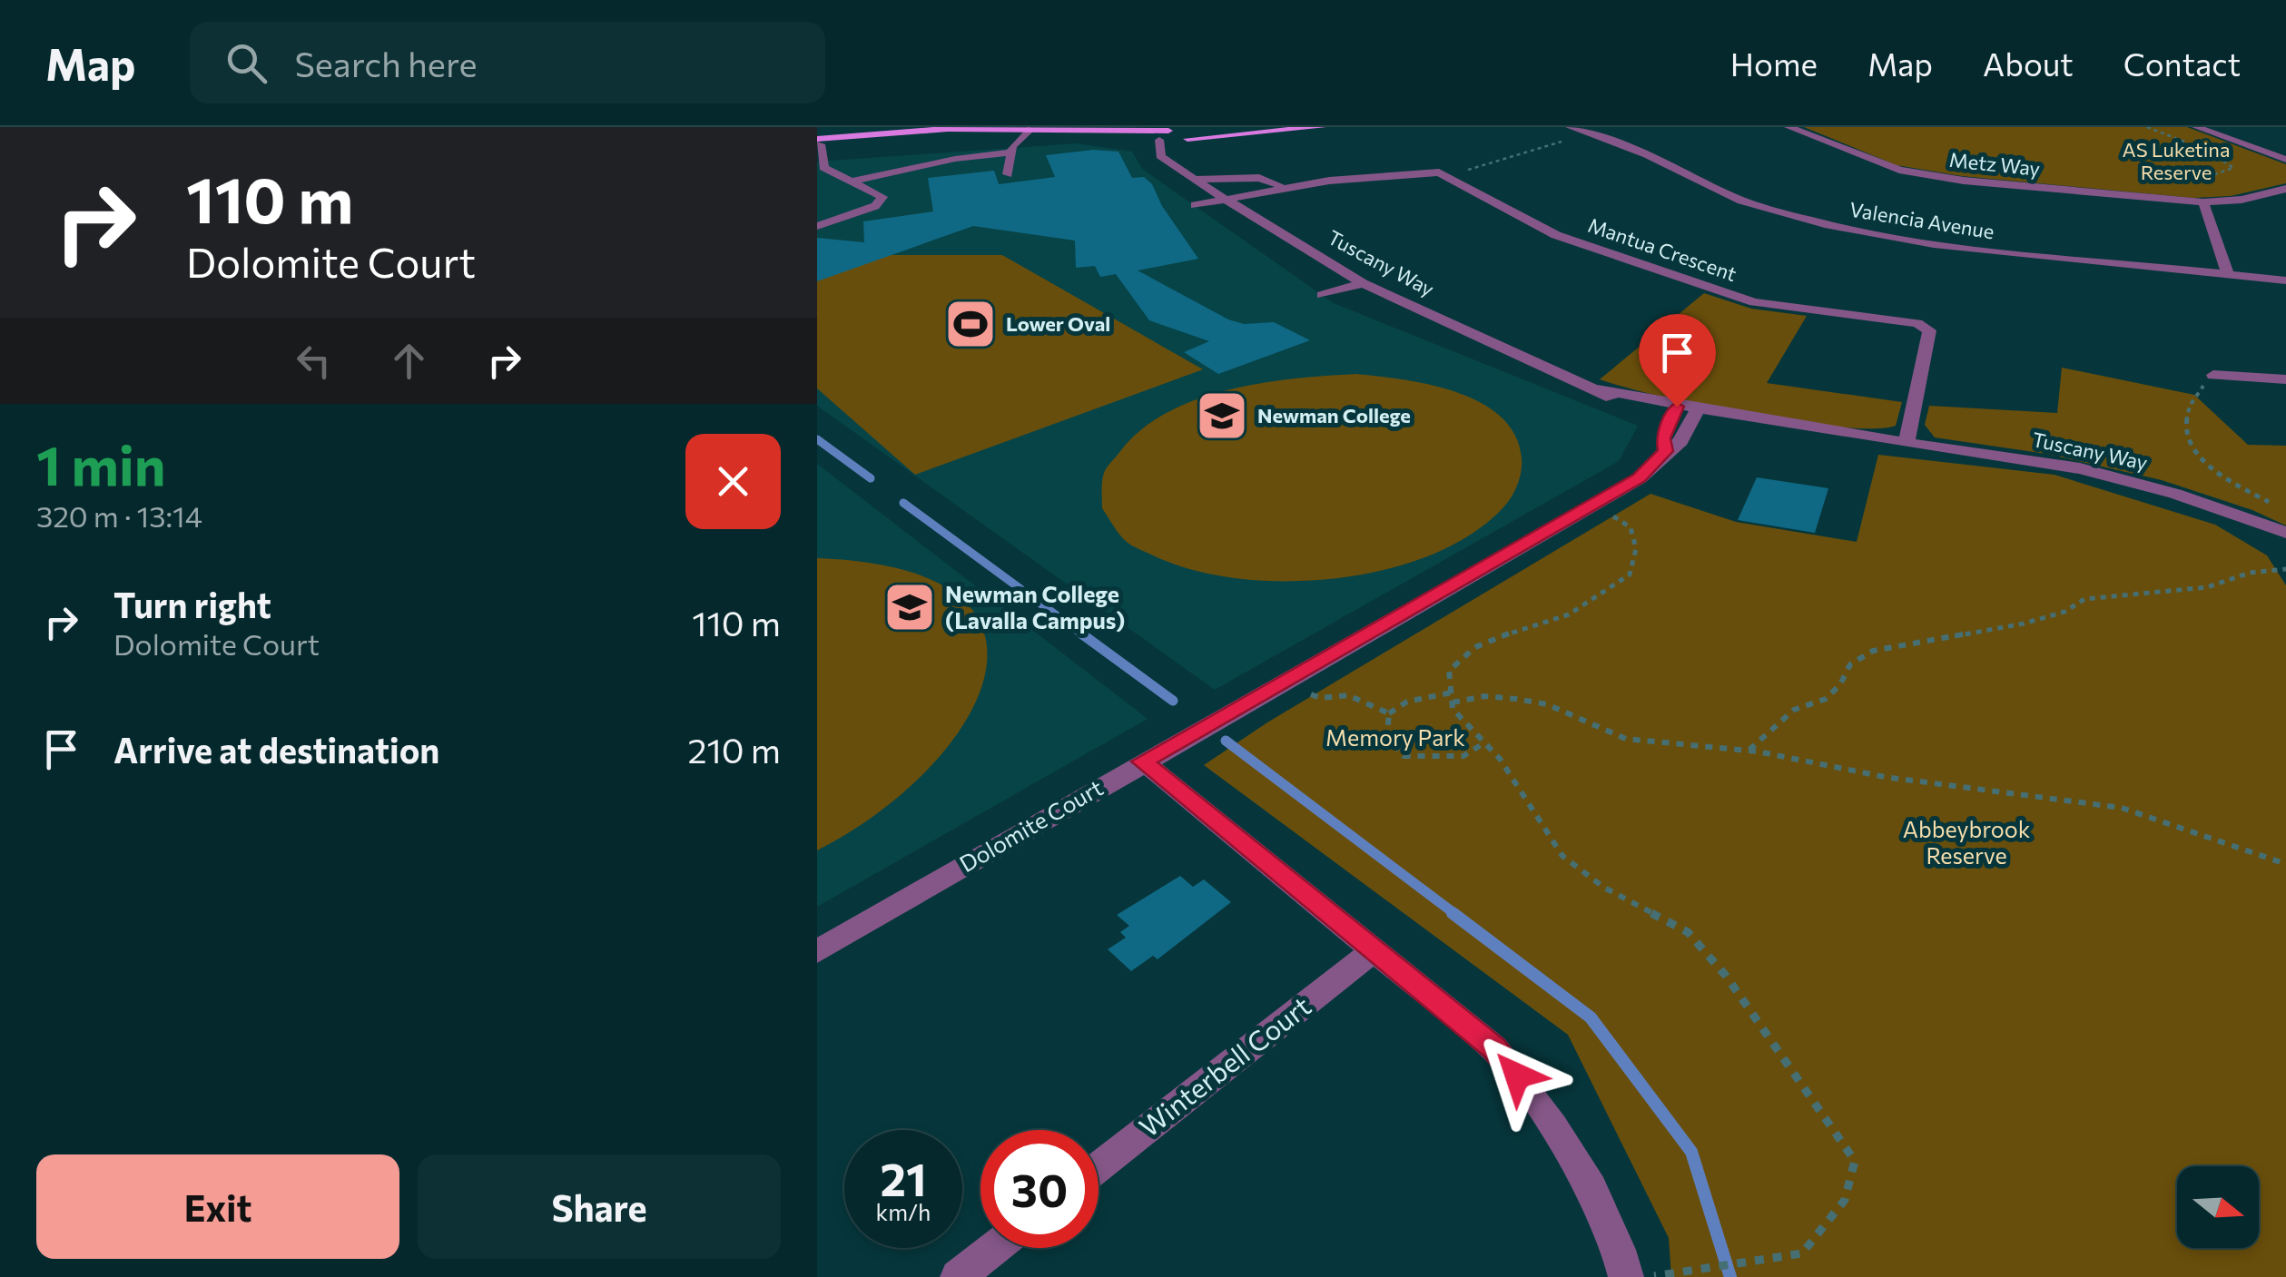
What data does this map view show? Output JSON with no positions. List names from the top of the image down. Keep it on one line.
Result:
{"streets":{"street":["Metz Way","Valencia Avenue","Mantua Crescent","Tuscany Way","Dolomite Court","Winterbell Court"]},"crossings":[["Mantua Crescent","Tuscany Way"],["Tuscany Way","Dolomite Court"]],"parks":["AS Luketina Reserve","Memory Park","Abbeybrook Reserve"],"places":{"sports":["Lower Oval"],"school or university":["Newman College","Newman College (Lavalla Campus)"]},"north":"right","page":{"header":"Map","search":"Search here","nav":["Home","Map","About","Contact"],"turn":["110 m","Dolomite Court"],"heading":["1 min","320 m · 13:14"],"list":[{"name":"Turn right","note":"Dolomite Court","value":"110 m"},{"name":"Arrive at destination","value":"210 m"}],"speed":"21 km/h","limit":"30","buttons":["Exit","Share"]}}
